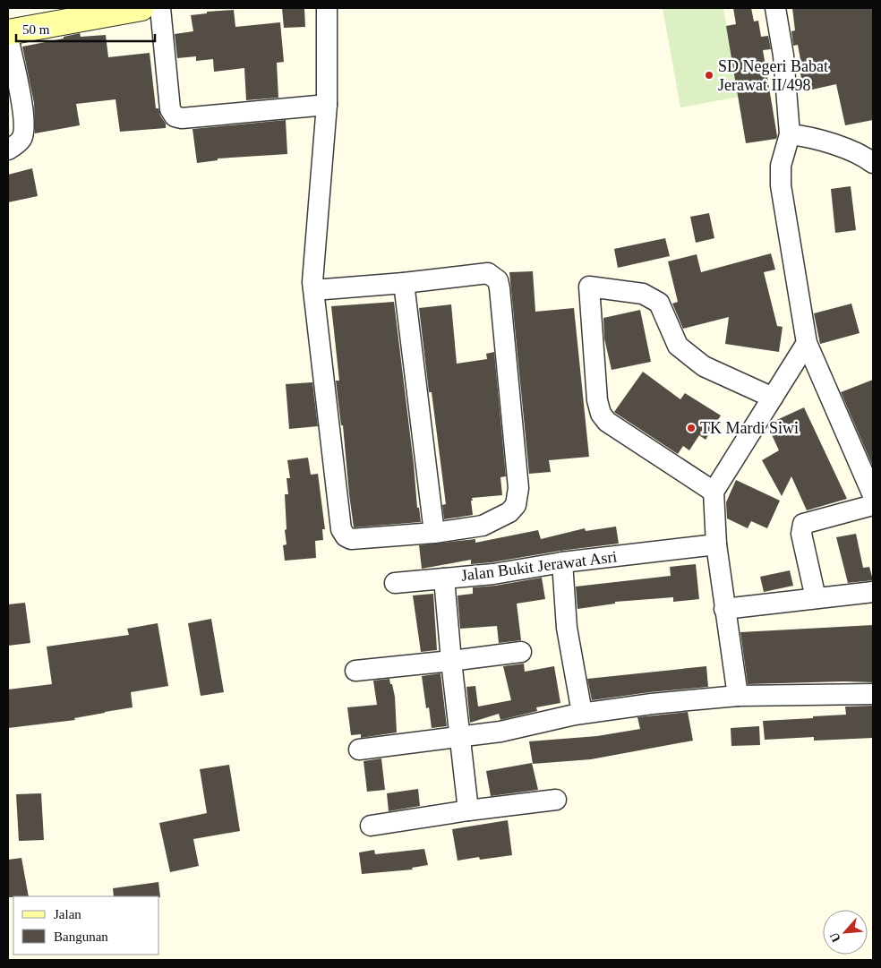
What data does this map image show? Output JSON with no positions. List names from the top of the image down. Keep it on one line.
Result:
{"streets":{"street":["Jalan Bukit Jerawat Asri"]},"places":["SD Negeri Babat Jerawat II/498","TK Mardi Siwi"],"legend":["Jalan","Bangunan"],"scale_bar":"50 m","north":"bottom left"}
